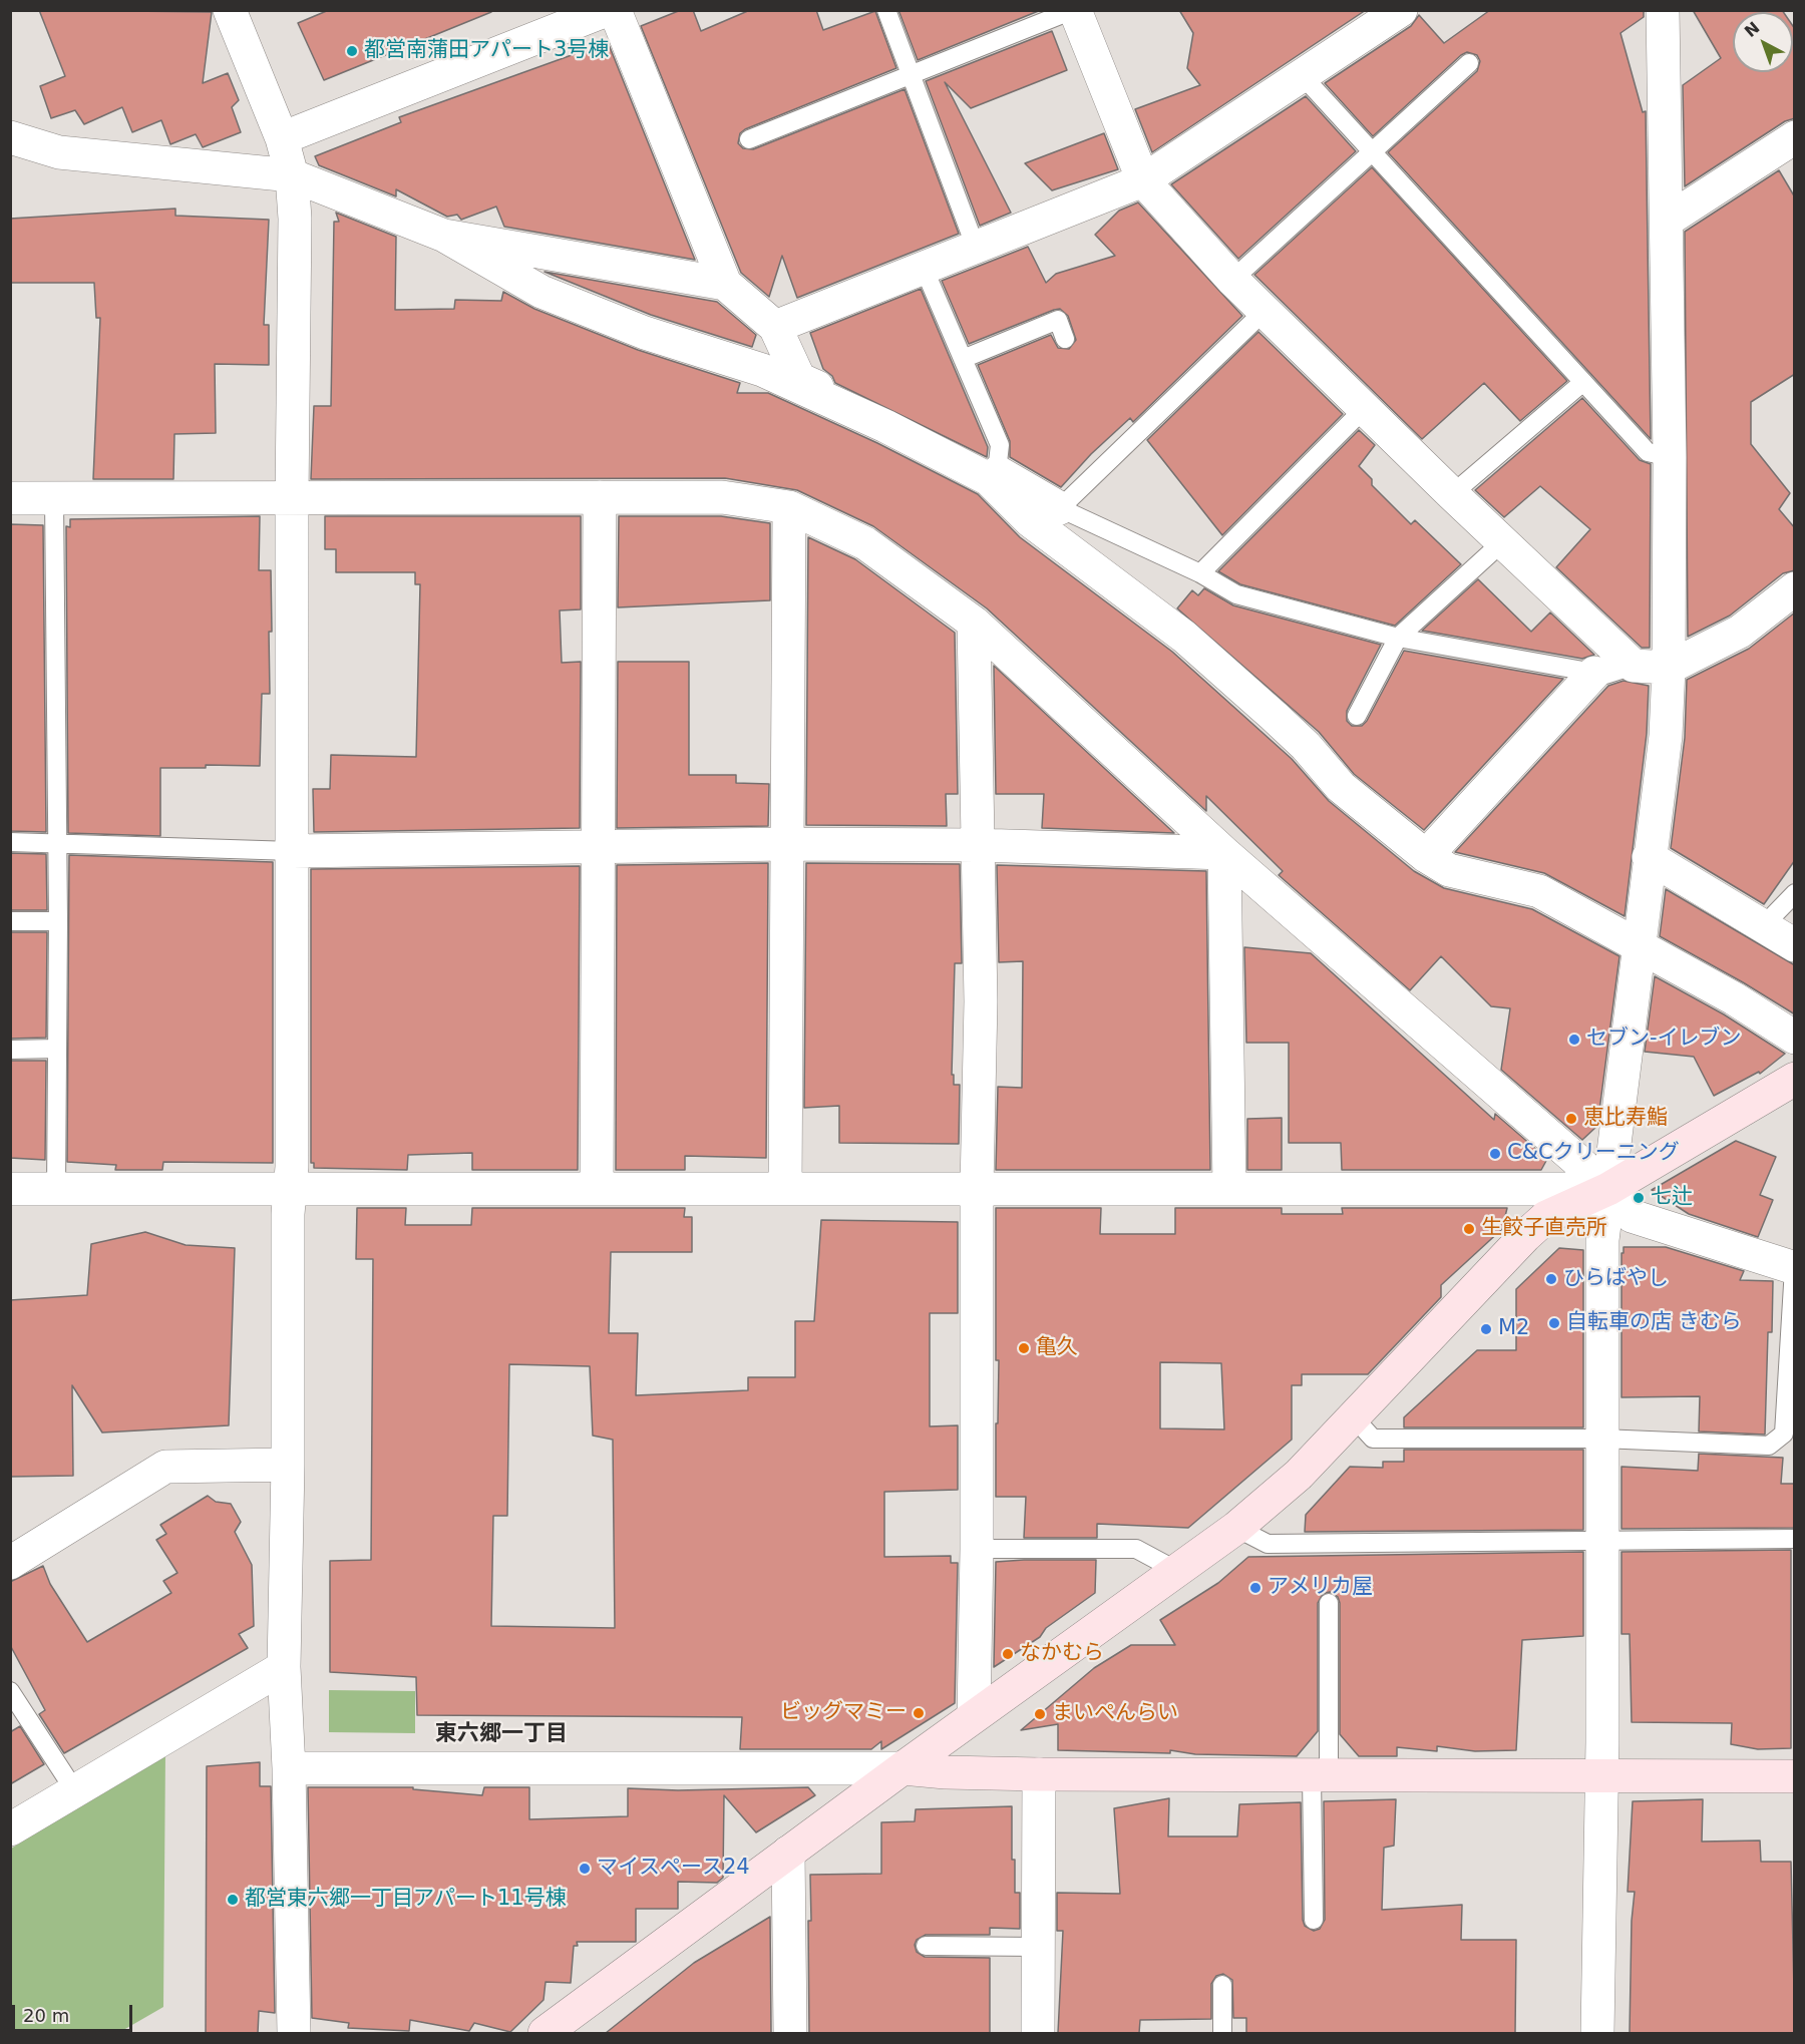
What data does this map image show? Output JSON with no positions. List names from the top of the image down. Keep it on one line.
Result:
{"districts":["東六郷一丁目"],"places":["都営南蒲田アパート3号棟","セブン-イレブン","恵比寿鮨","C&Cクリーニング","七辻","生餃子直売所","ひらばやし","自転車の店 きむら","M2","亀久","アメリカ屋","なかむら","ビッグマミー","まいぺんらい","マイスペース24","都営東六郷一丁目アパート11号棟"],"scale_bar":"20 m","north":"top left"}
